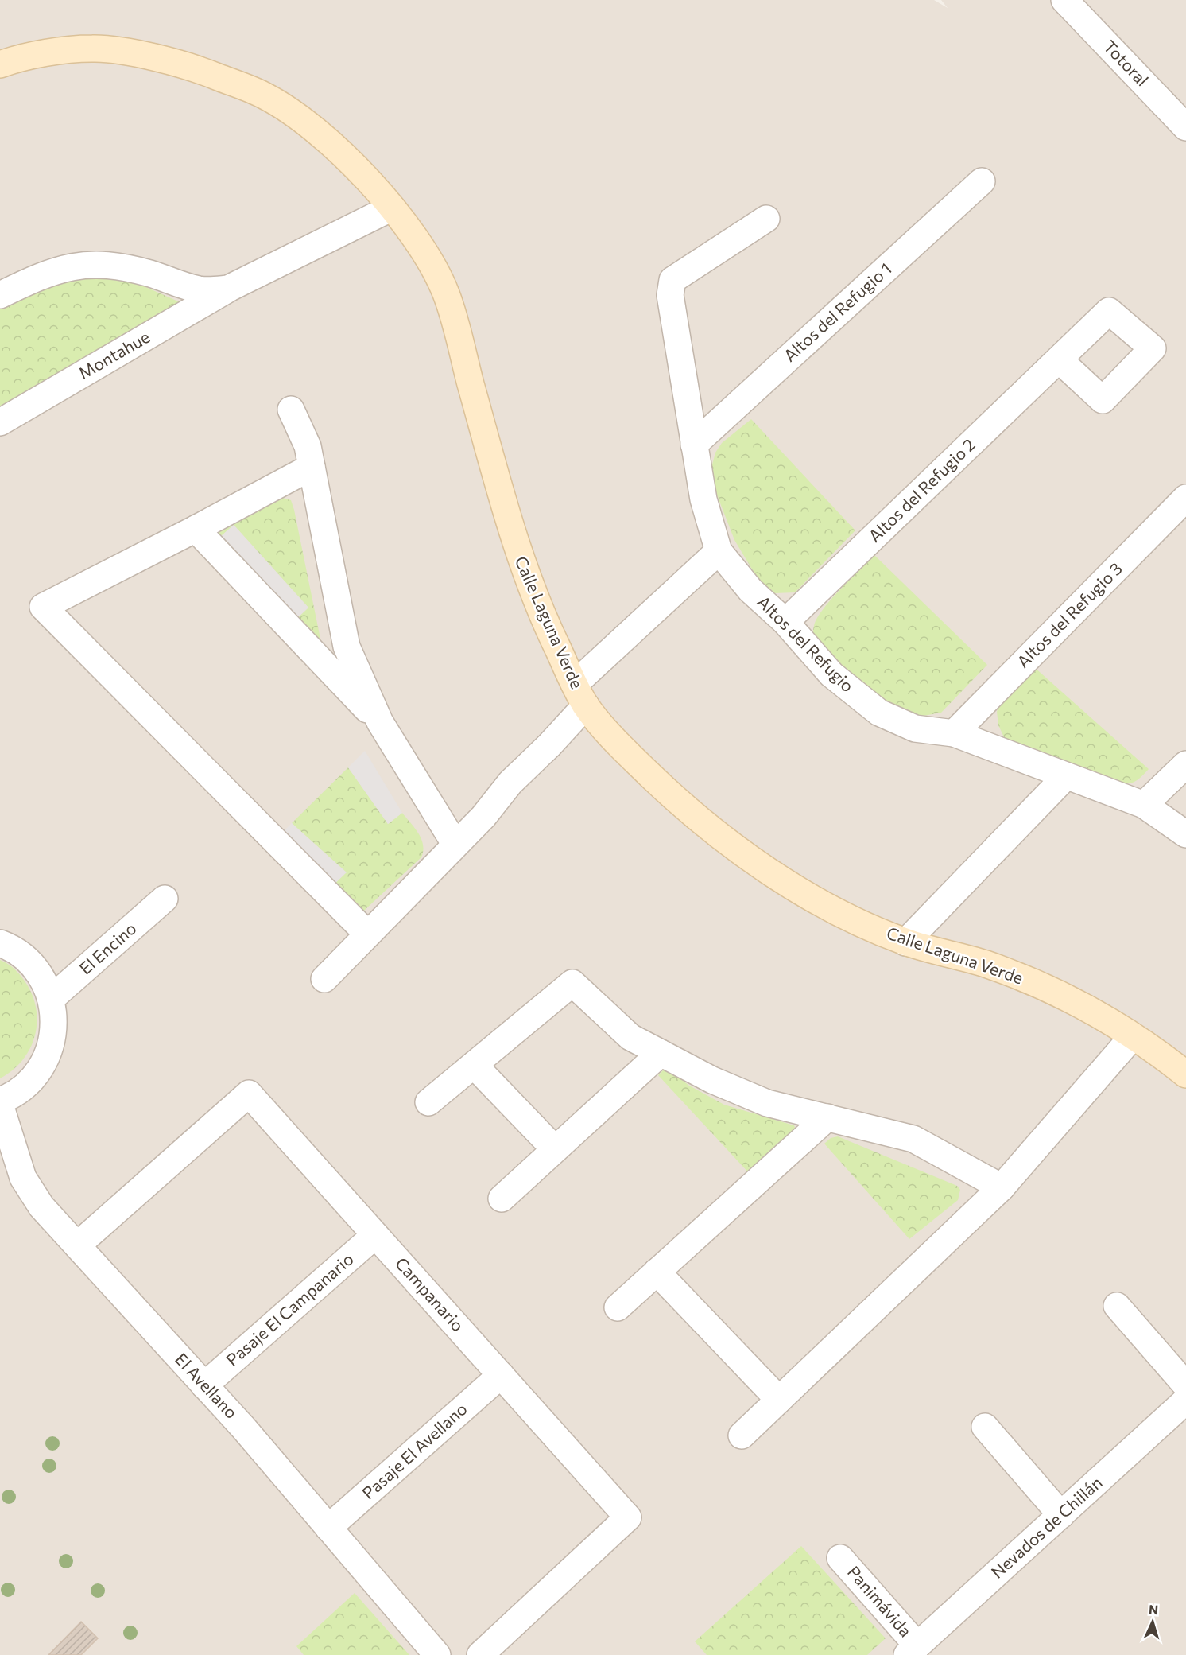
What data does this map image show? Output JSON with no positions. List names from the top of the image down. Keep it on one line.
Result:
{"streets":{"street":["Totoral","Altos del Refugio 1","Montahue","Altos del Refugio 2","Altos del Refugio 3","Calle Laguna Verde","Altos del Refugio","El Encino","Campanario","Pasaje El Campanario","El Avellano","Pasaje El Avellano","Nevados de Chillán","Panimávida"]},"crossings":[["Altos del Refugio 1","Altos del Refugio"],["Montahue","Calle Laguna Verde"],["Altos del Refugio 2","Altos del Refugio"],["Altos del Refugio 3","Altos del Refugio"],["Campanario","Pasaje El Campanario"],["Campanario","El Avellano"],["Campanario","Pasaje El Avellano"],["Pasaje El Campanario","El Avellano"],["El Avellano","Pasaje El Avellano"],["Nevados de Chillán","Panimávida"]],"north":"top"}
